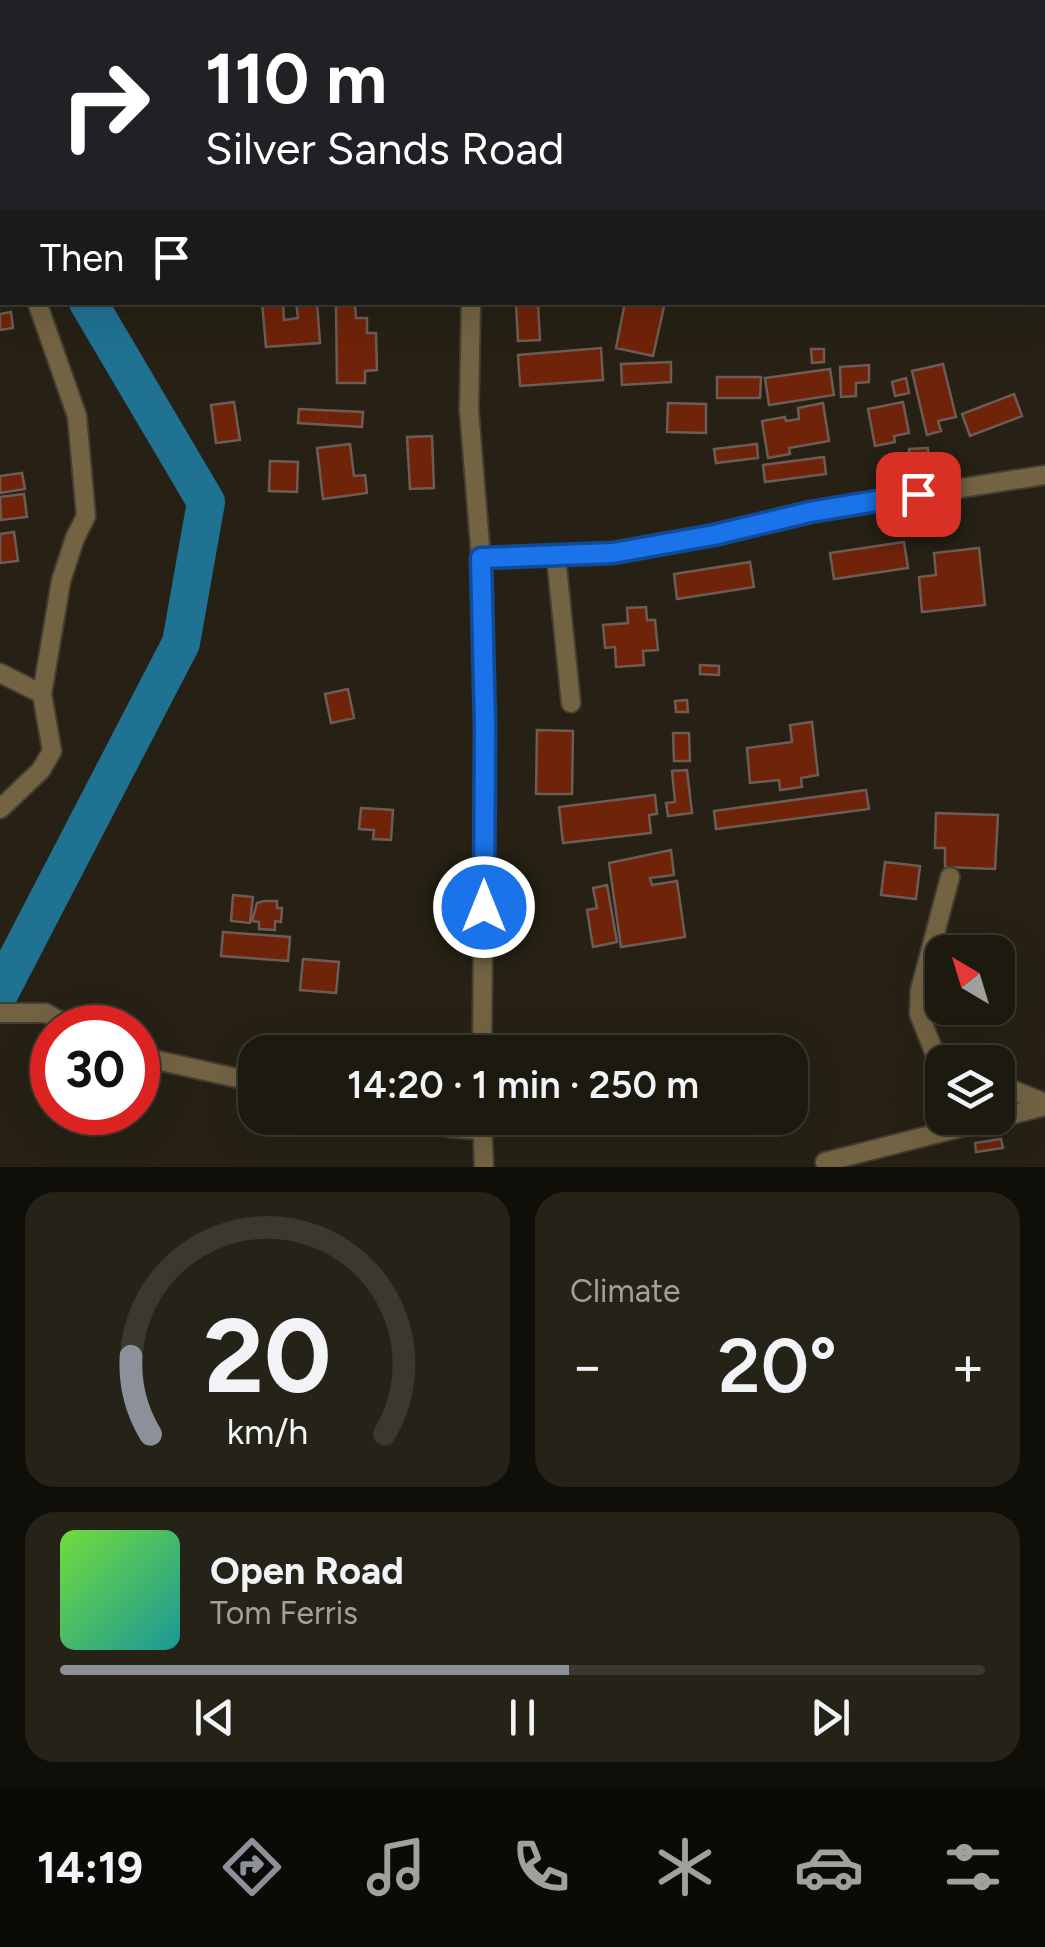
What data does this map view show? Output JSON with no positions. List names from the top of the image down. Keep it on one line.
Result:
{"north":"top left","page":{"turn":["110 m","Silver Sands Road"],"then":"Then","limit":"30","trip":"14:20 · 1 min · 250 m","tile":"Climate","heat":["−","20°","+"],"song":["Open Road","Tom Ferris"],"tabs":"14:19","gauge":["20","km/h"]}}
